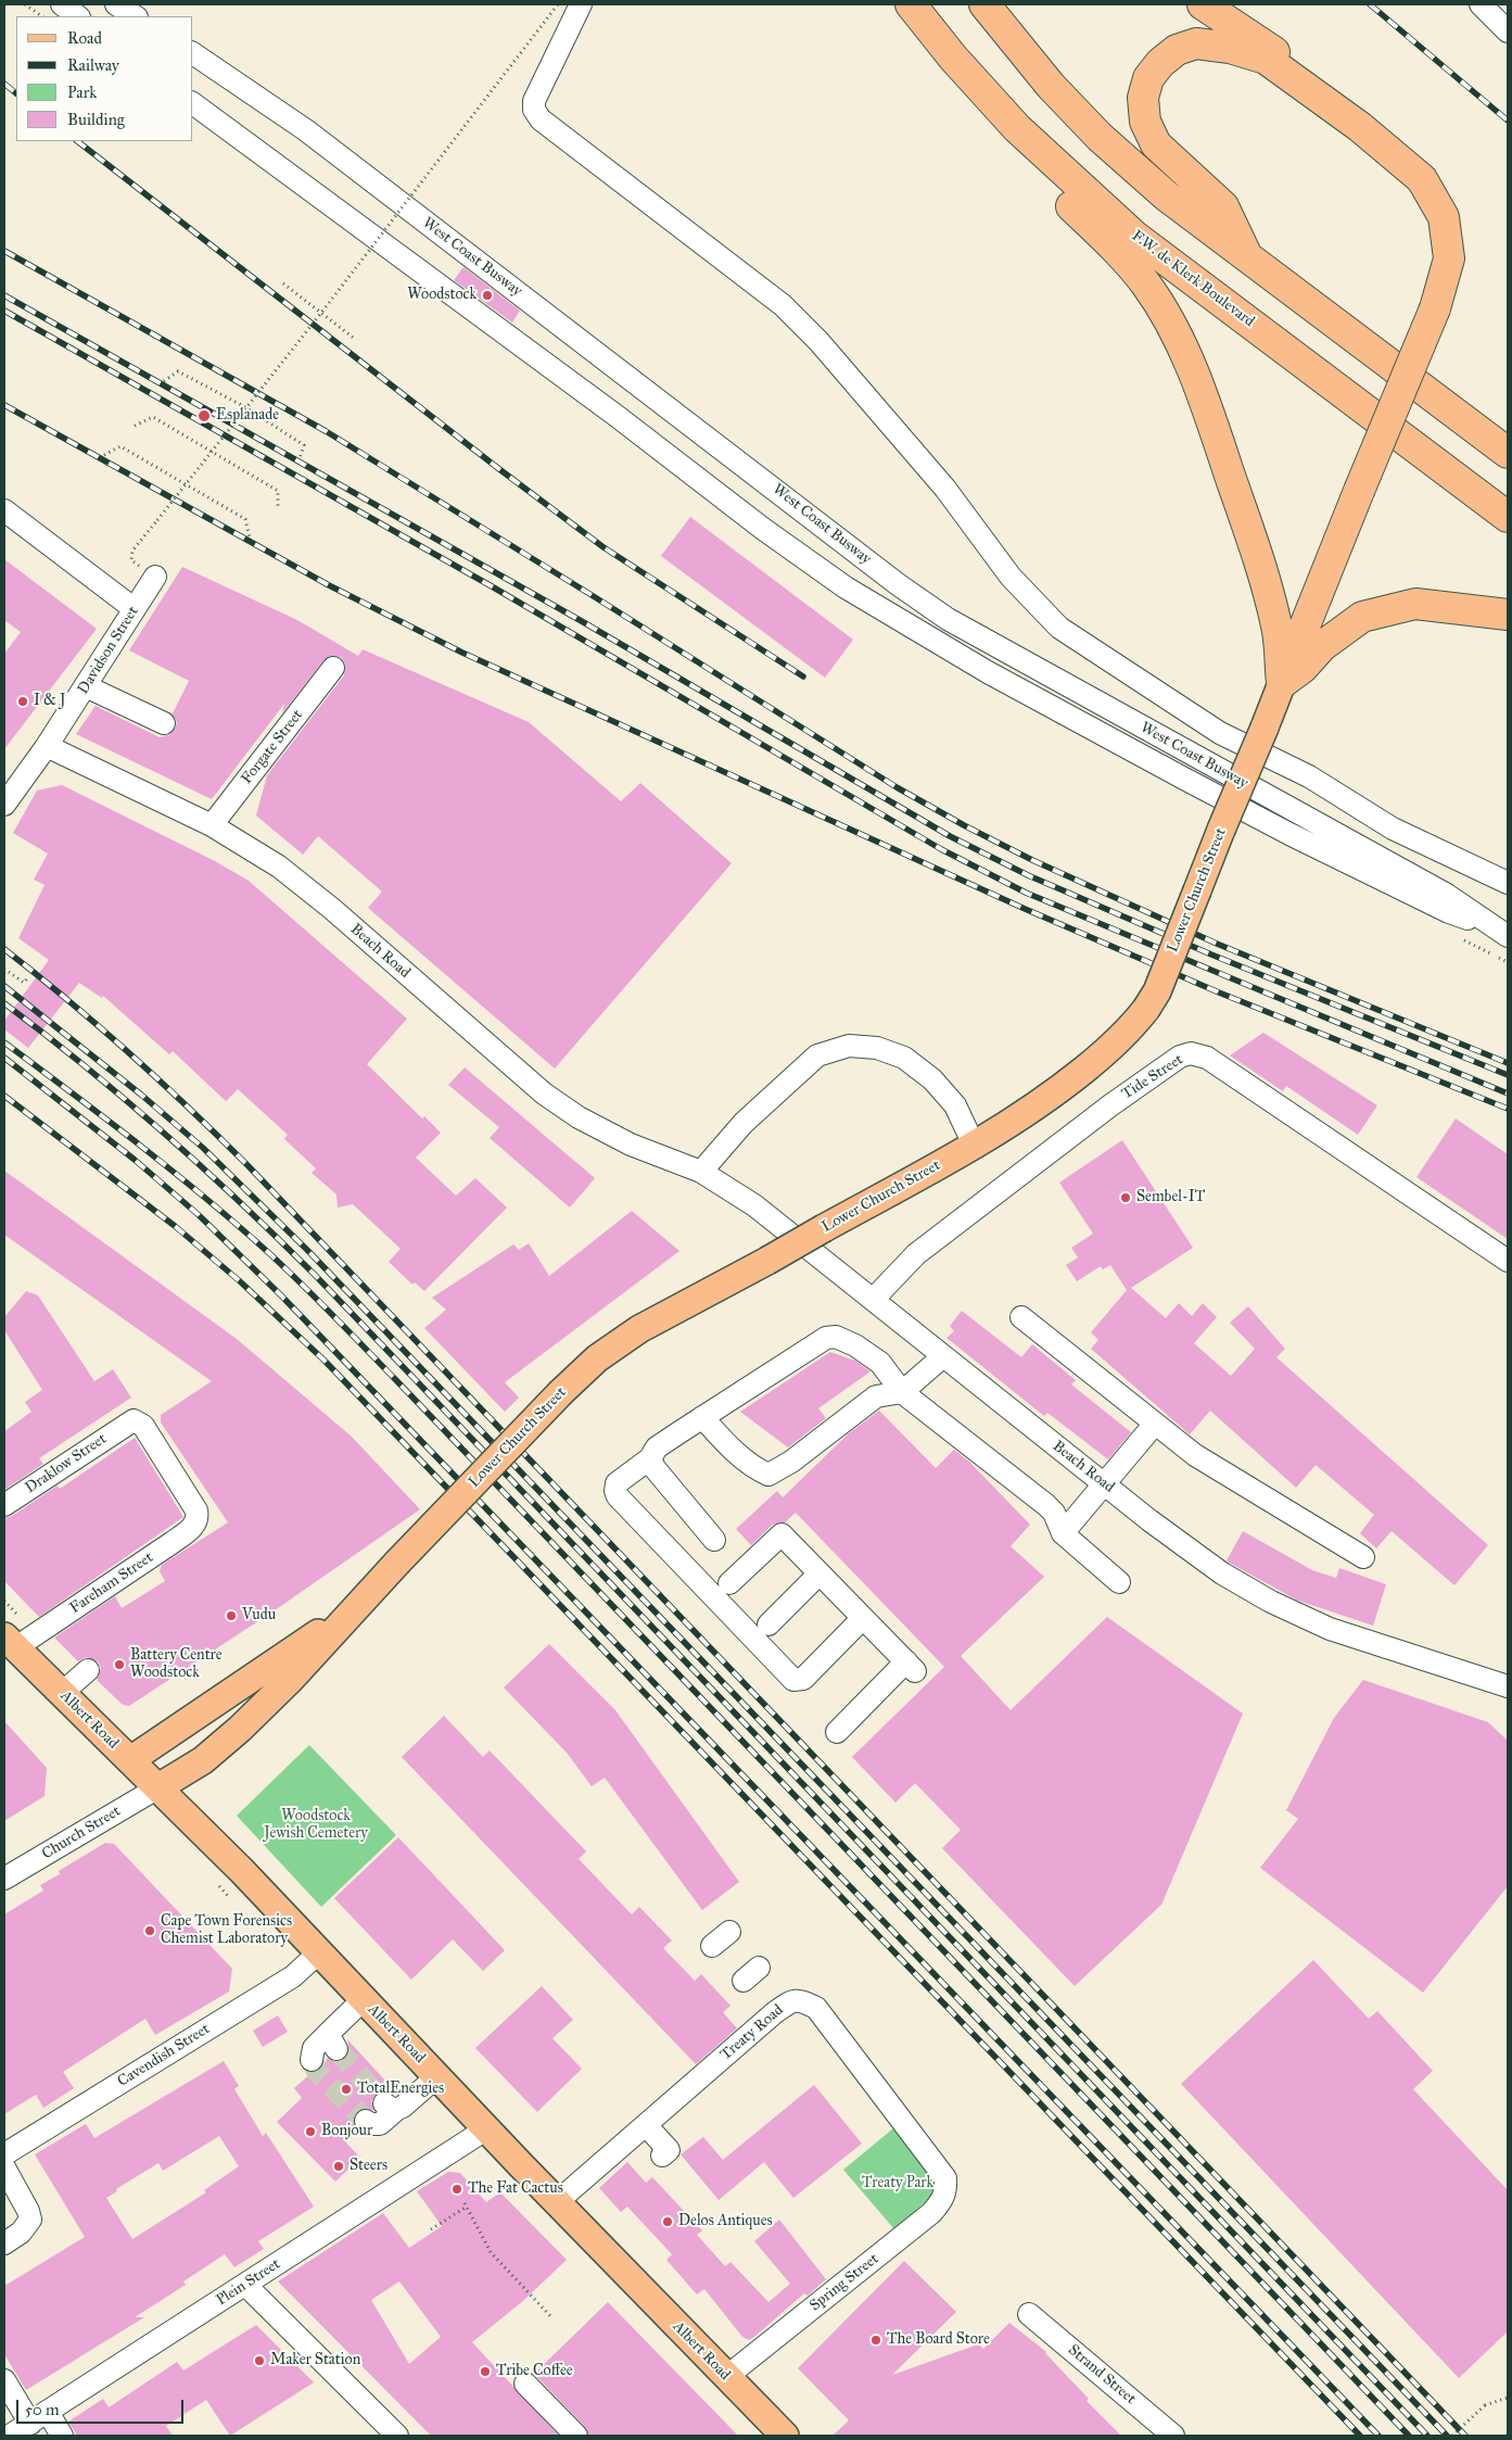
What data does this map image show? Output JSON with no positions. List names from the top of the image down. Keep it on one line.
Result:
{"streets":{"highway":["F.W. de Klerk Boulevard"],"main road":["Lower Church Street","Albert Road"],"street":["West Coast Busway","Davidson Street","Forgate Street","Beach Road","Tide Street","Draklow Street","Fareham Street","Church Street","Treaty Road","Cavendish Street","Plein Street","Spring Street","Strand Street"]},"crossings":[["Davidson Street","Beach Road"],["Forgate Street","Beach Road"],["Lower Church Street","Albert Road"],["Lower Church Street","Church Street"],["Beach Road","Tide Street"],["Draklow Street","Fareham Street"],["Fareham Street","Albert Road"],["Albert Road","Church Street"],["Albert Road","Treaty Road"],["Albert Road","Cavendish Street"],["Albert Road","Plein Street"],["Albert Road","Spring Street"],["Treaty Road","Spring Street"]],"parks":["Woodstock Jewish Cemetery","Treaty Park"],"places":["Woodstock","Esplanade","I & J","Sembel-IT","Vudu","Battery Centre Woodstock","Cape Town Forensics Chemist Laboratory","TotalEnergies","Bonjour","Steers","The Fat Cactus","Delos Antiques","The Board Store","Maker Station","Tribe Coffee"],"legend":["Road","Railway","Park","Building"],"scale_bar":"50 m"}
